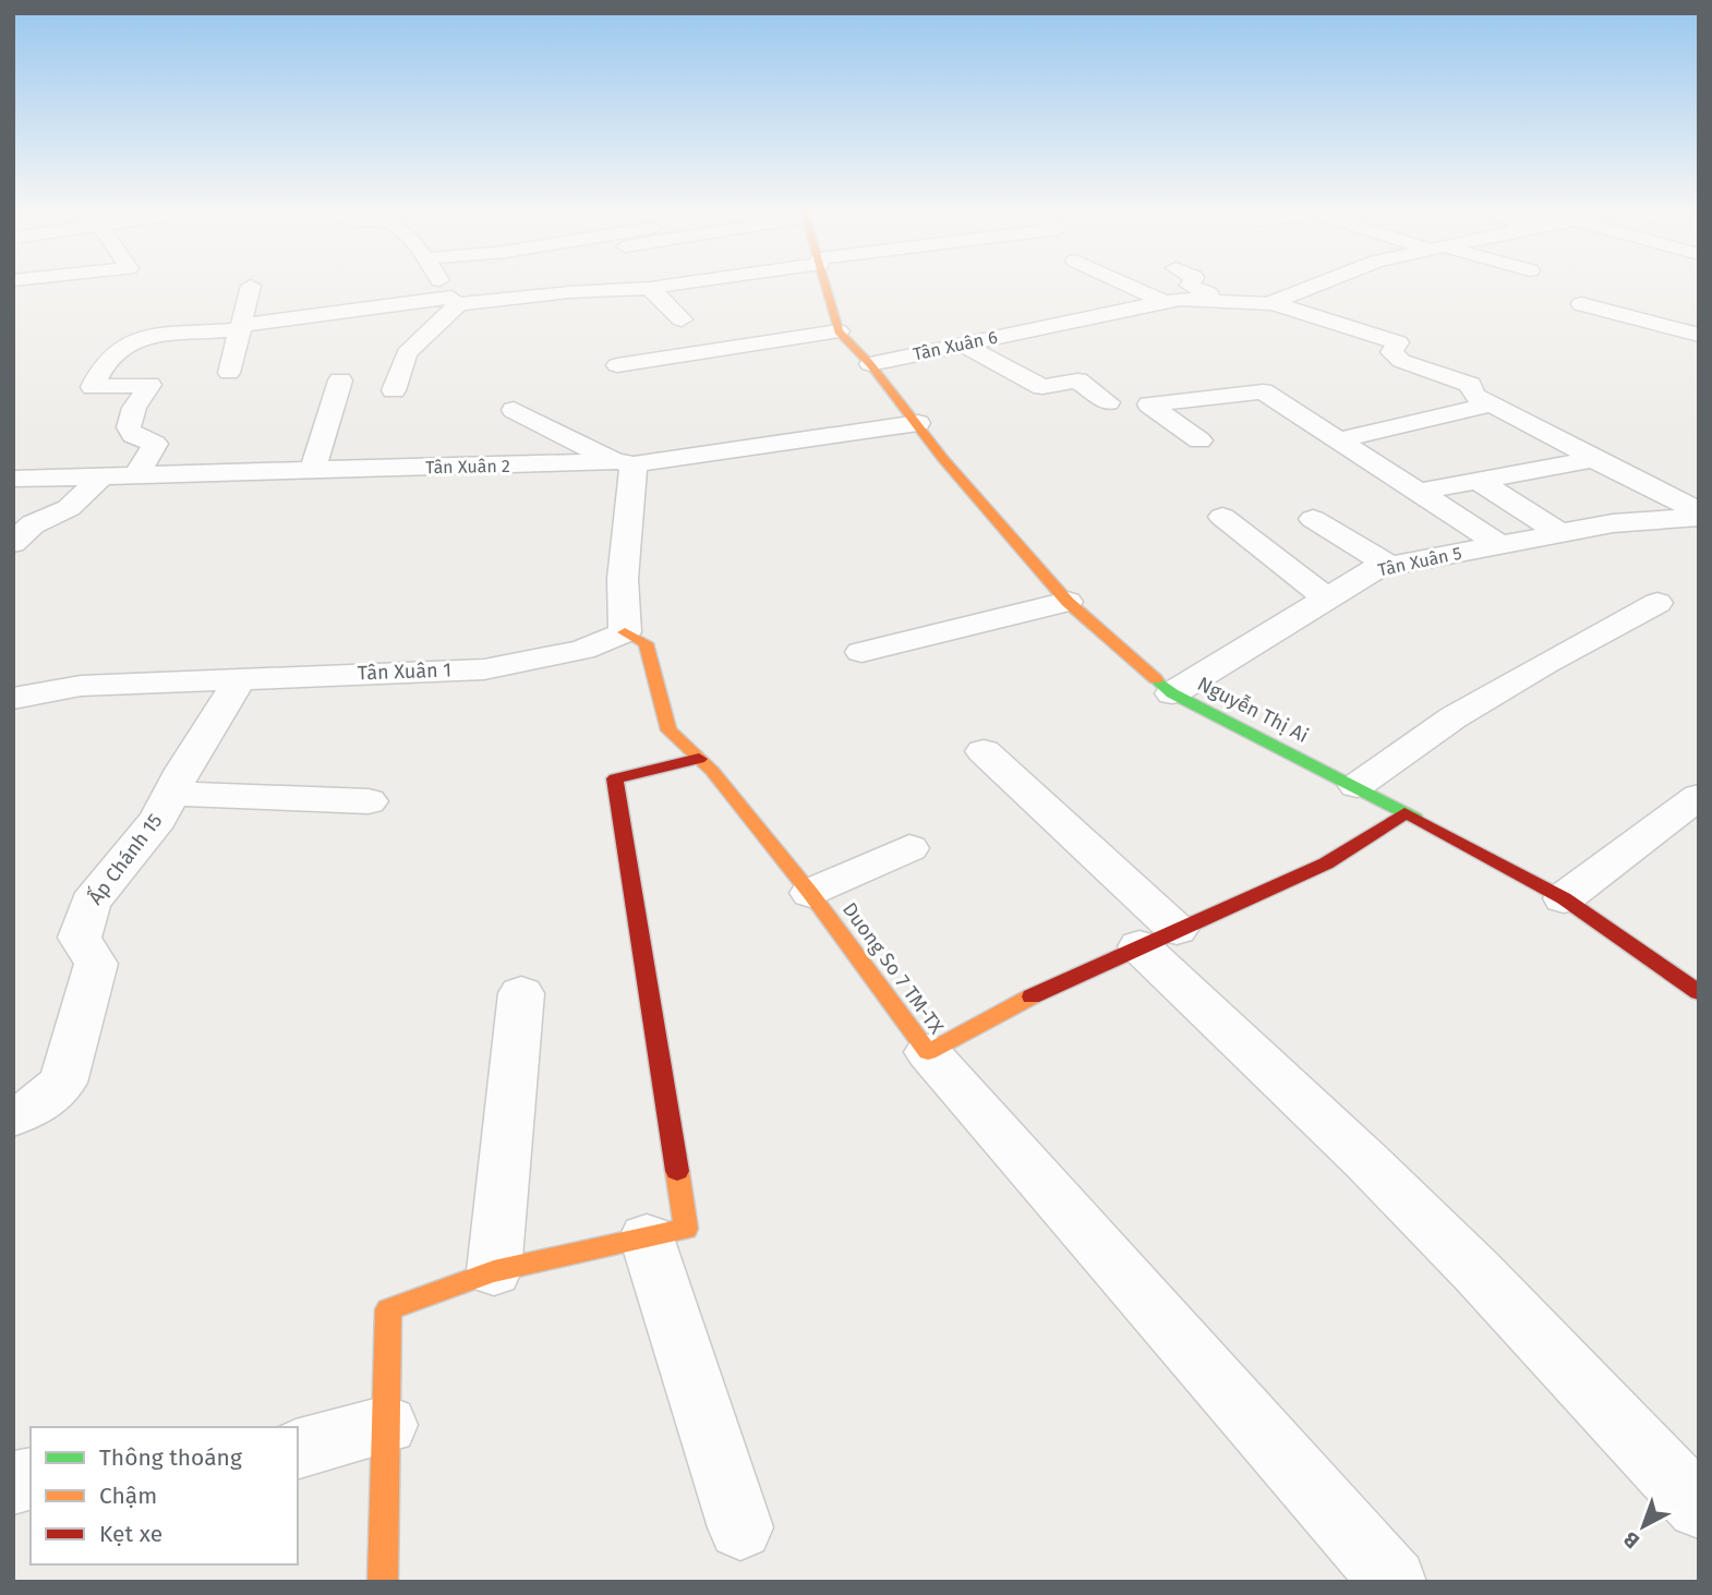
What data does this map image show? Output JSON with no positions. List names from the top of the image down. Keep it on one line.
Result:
{"streets":{"street":["Tân Xuân 6","Tân Xuân 2","Tân Xuân 5","Tân Xuân 1","Nguyễn Thị Ai","Ấp Chánh 15","Duong So 7 TM-TX"]},"crossings":[["Tân Xuân 6","Nguyễn Thị Ai"],["Tân Xuân 2","Nguyễn Thị Ai"],["Tân Xuân 5","Nguyễn Thị Ai"],["Tân Xuân 1","Ấp Chánh 15"],["Tân Xuân 1","Duong So 7 TM-TX"],["Nguyễn Thị Ai","Duong So 7 TM-TX"]],"legend":["Thông thoáng","Chậm","Kẹt xe"],"north":"bottom left"}
